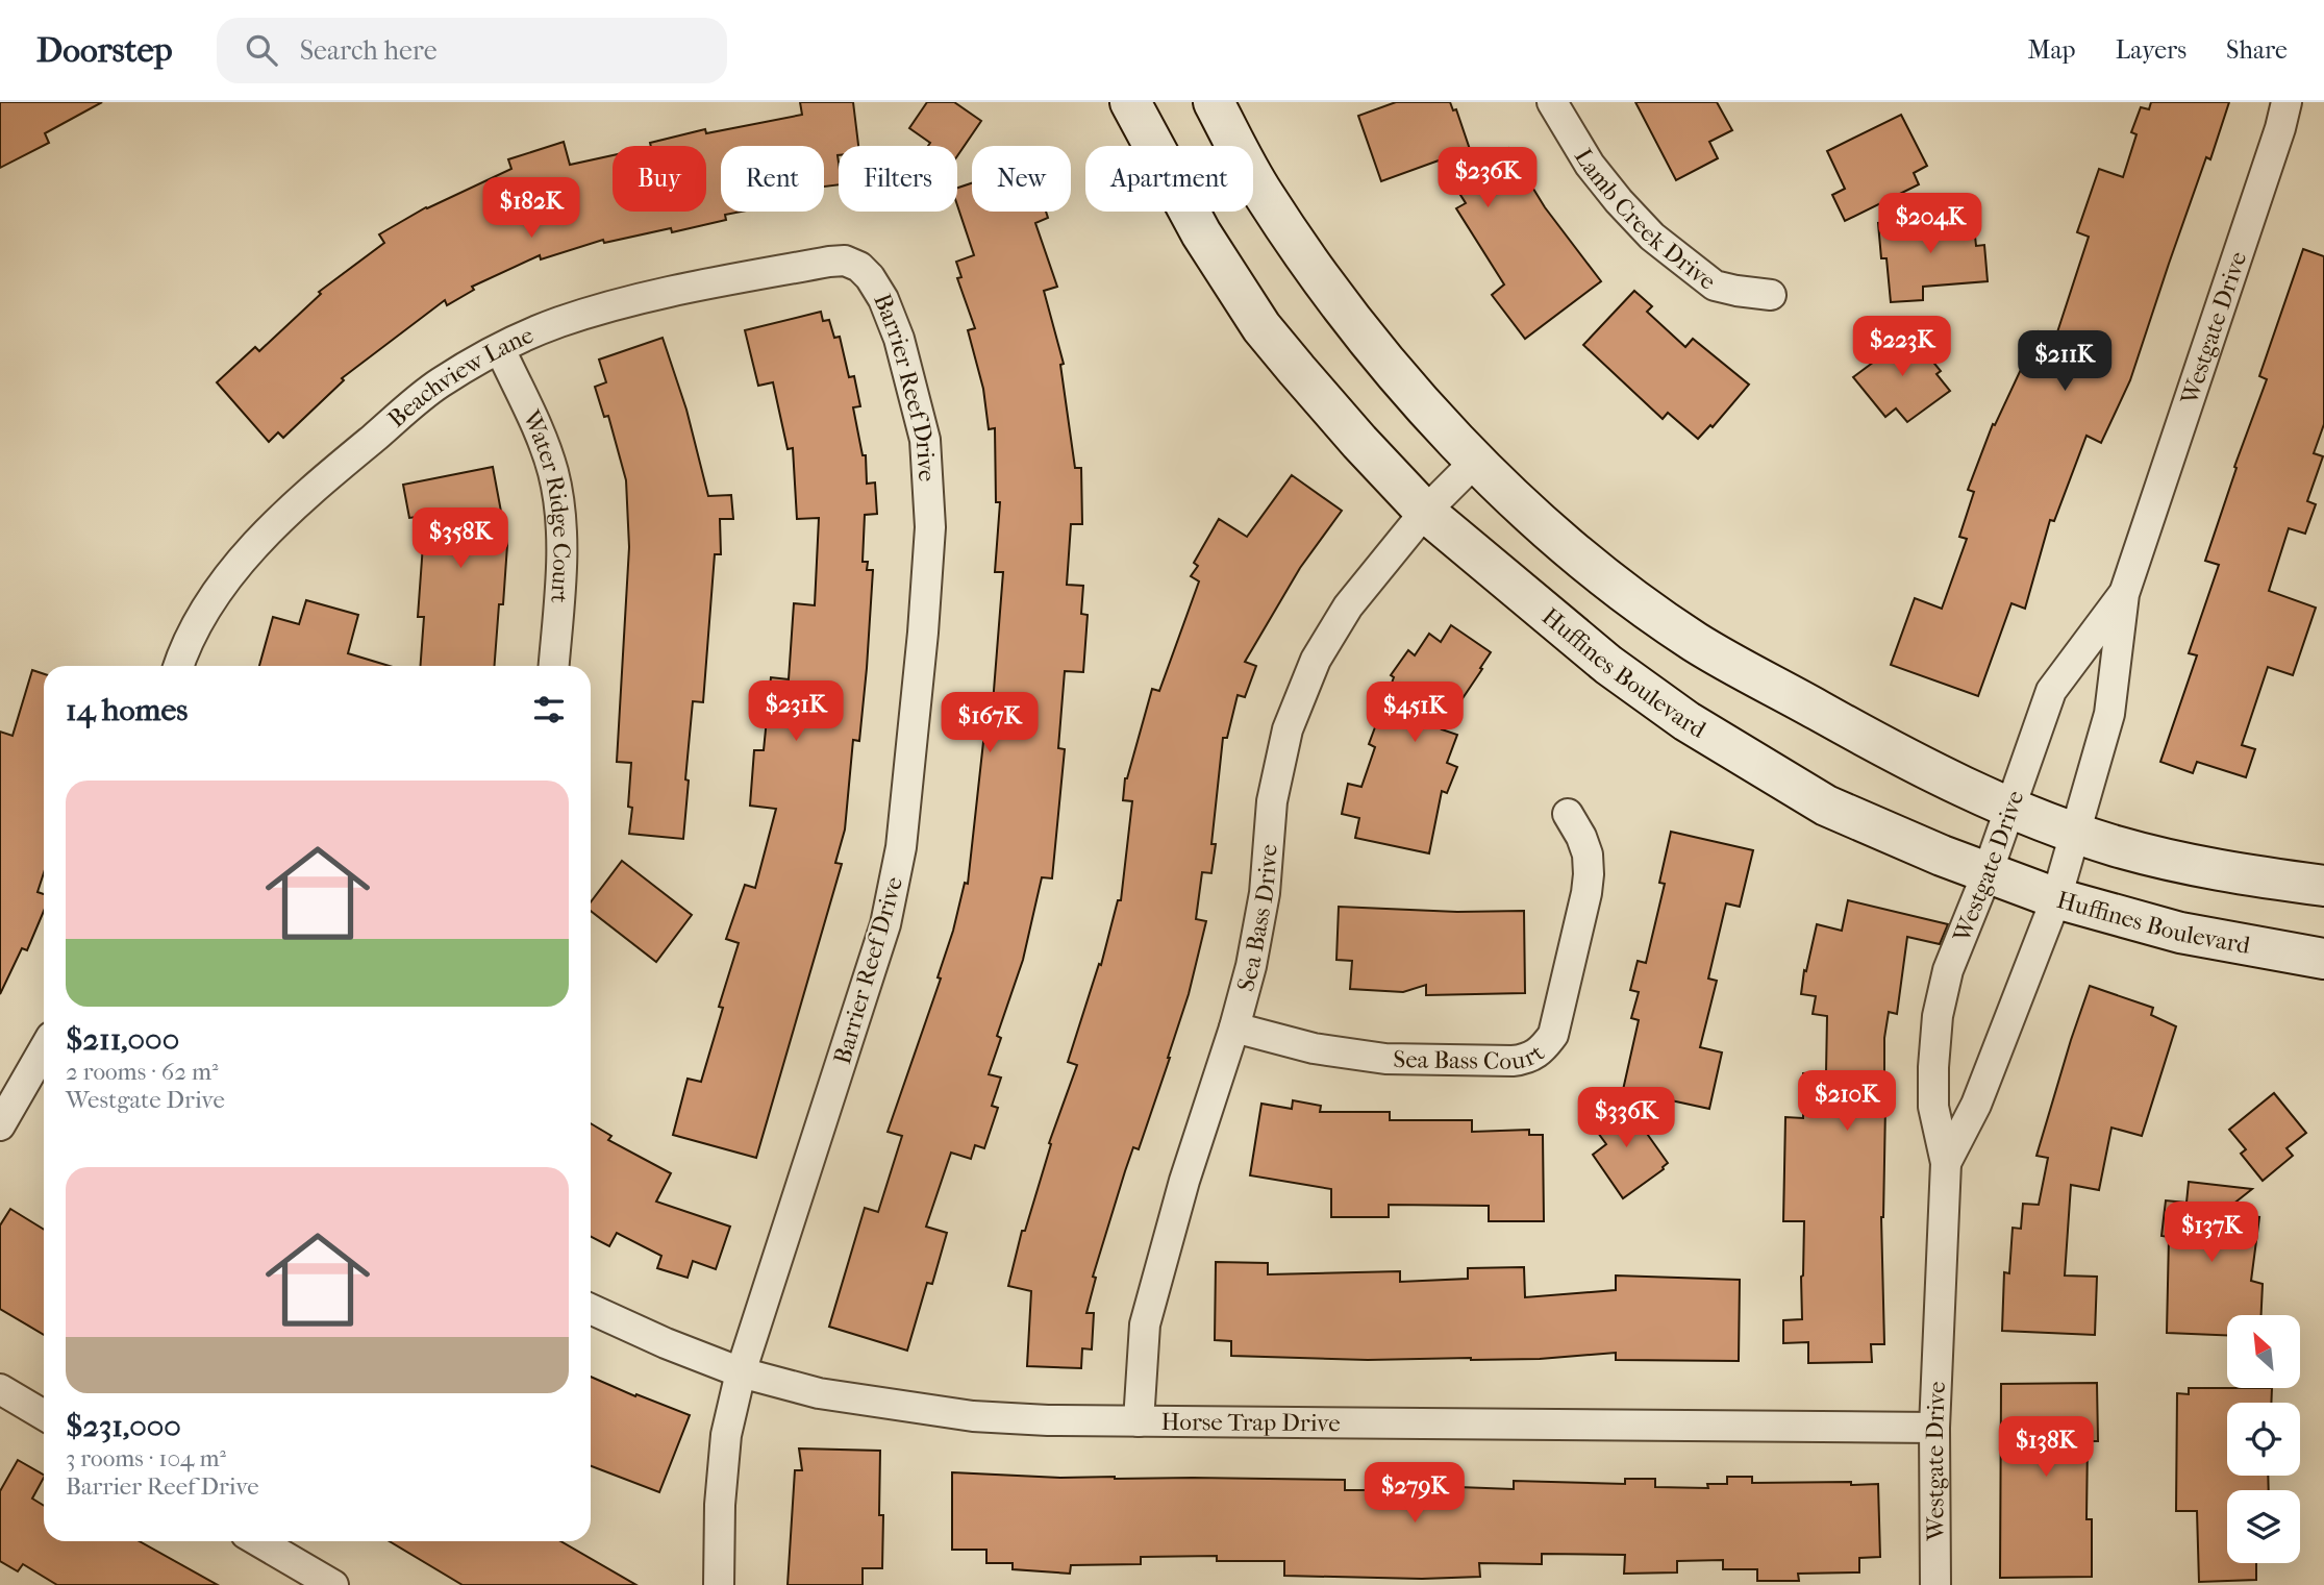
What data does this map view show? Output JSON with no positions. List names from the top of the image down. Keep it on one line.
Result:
{"streets":{"main road":["Huffines Boulevard"],"street":["Lamb Creek Drive","Westgate Drive","Beachview Lane","Barrier Reef Drive","Water Ridge Court","Sea Bass Drive","Sea Bass Court","Horse Trap Drive"]},"crossings":[["Westgate Drive","Huffines Boulevard"],["Westgate Drive","Horse Trap Drive"],["Beachview Lane","Barrier Reef Drive"],["Beachview Lane","Water Ridge Court"],["Barrier Reef Drive","Horse Trap Drive"],["Huffines Boulevard","Sea Bass Drive"],["Sea Bass Drive","Sea Bass Court"],["Sea Bass Drive","Horse Trap Drive"]],"north":"top left","page":{"header":"Doorstep","search":"Search here","nav":["Map","Layers","Share"],"chip":["Buy","Rent","Filters","New","Apartment"],"price":["$236K","$182K","$204K","$223K","$211K","$358K","$231K","$451K","$167K","$210K","$336K","$137K","$138K","$279K"],"heading":"14 homes","list":[{"name":"$211,000","note":"2 rooms · 62 m² · Westgate Drive"},{"name":"$231,000","note":"3 rooms · 104 m² · Barrier Reef Drive"}]}}
